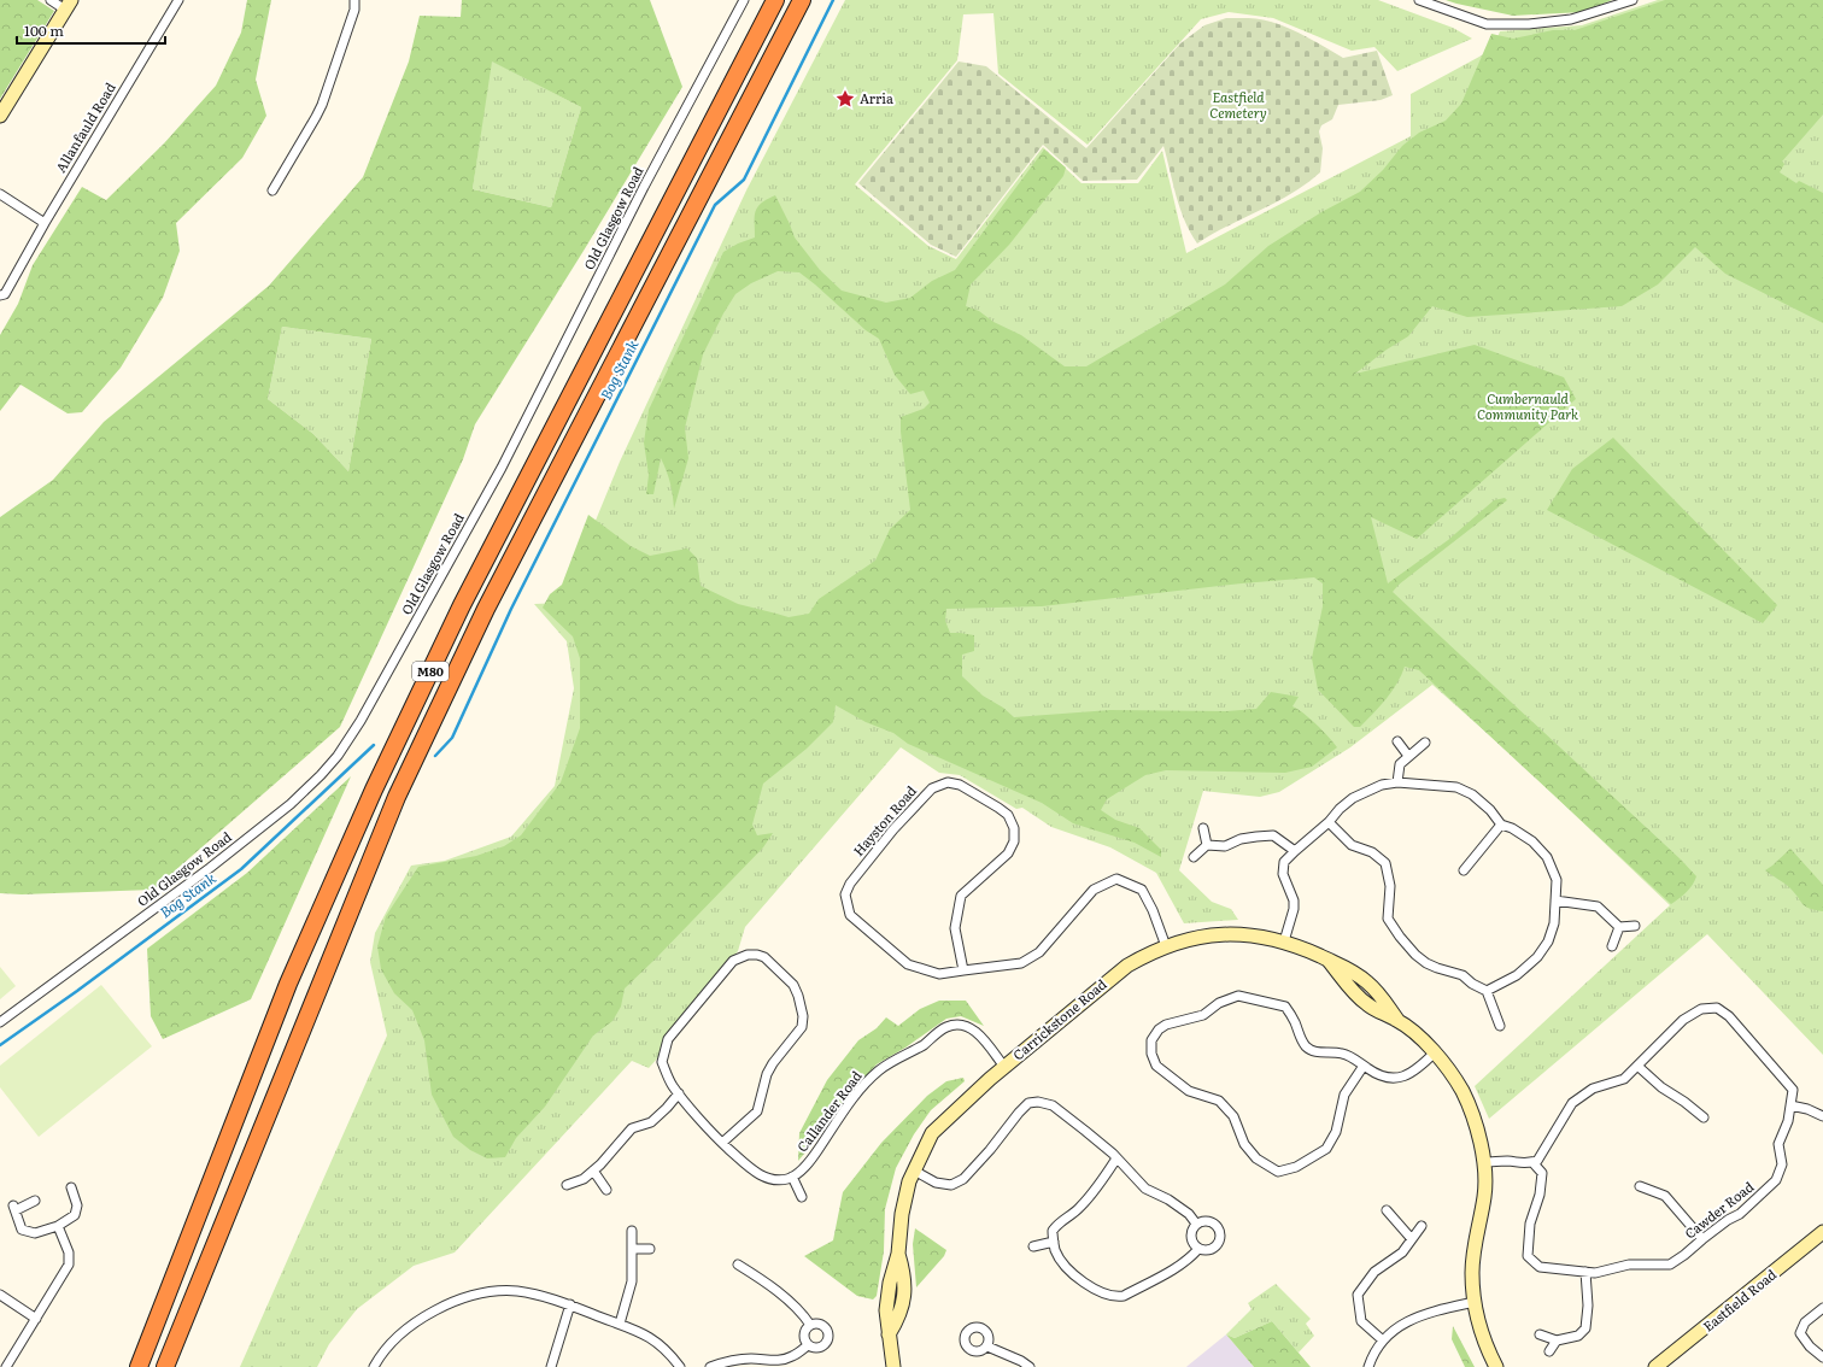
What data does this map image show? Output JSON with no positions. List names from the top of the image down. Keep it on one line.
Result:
{"streets":{"highway":["M80"],"street":["Allanfauld Road","Old Glasgow Road","Hayston Road","Carrickstone Road","Callander Road","Cawder Road","Eastfield Road"]},"crossings":[["Hayston Road","Carrickstone Road"],["Carrickstone Road","Callander Road"]],"water":["Bog Stank"],"parks":["Eastfield Cemetery","Cumbernauld Community Park"],"places":{"place":["Arria"]},"scale_bar":"100 m"}
